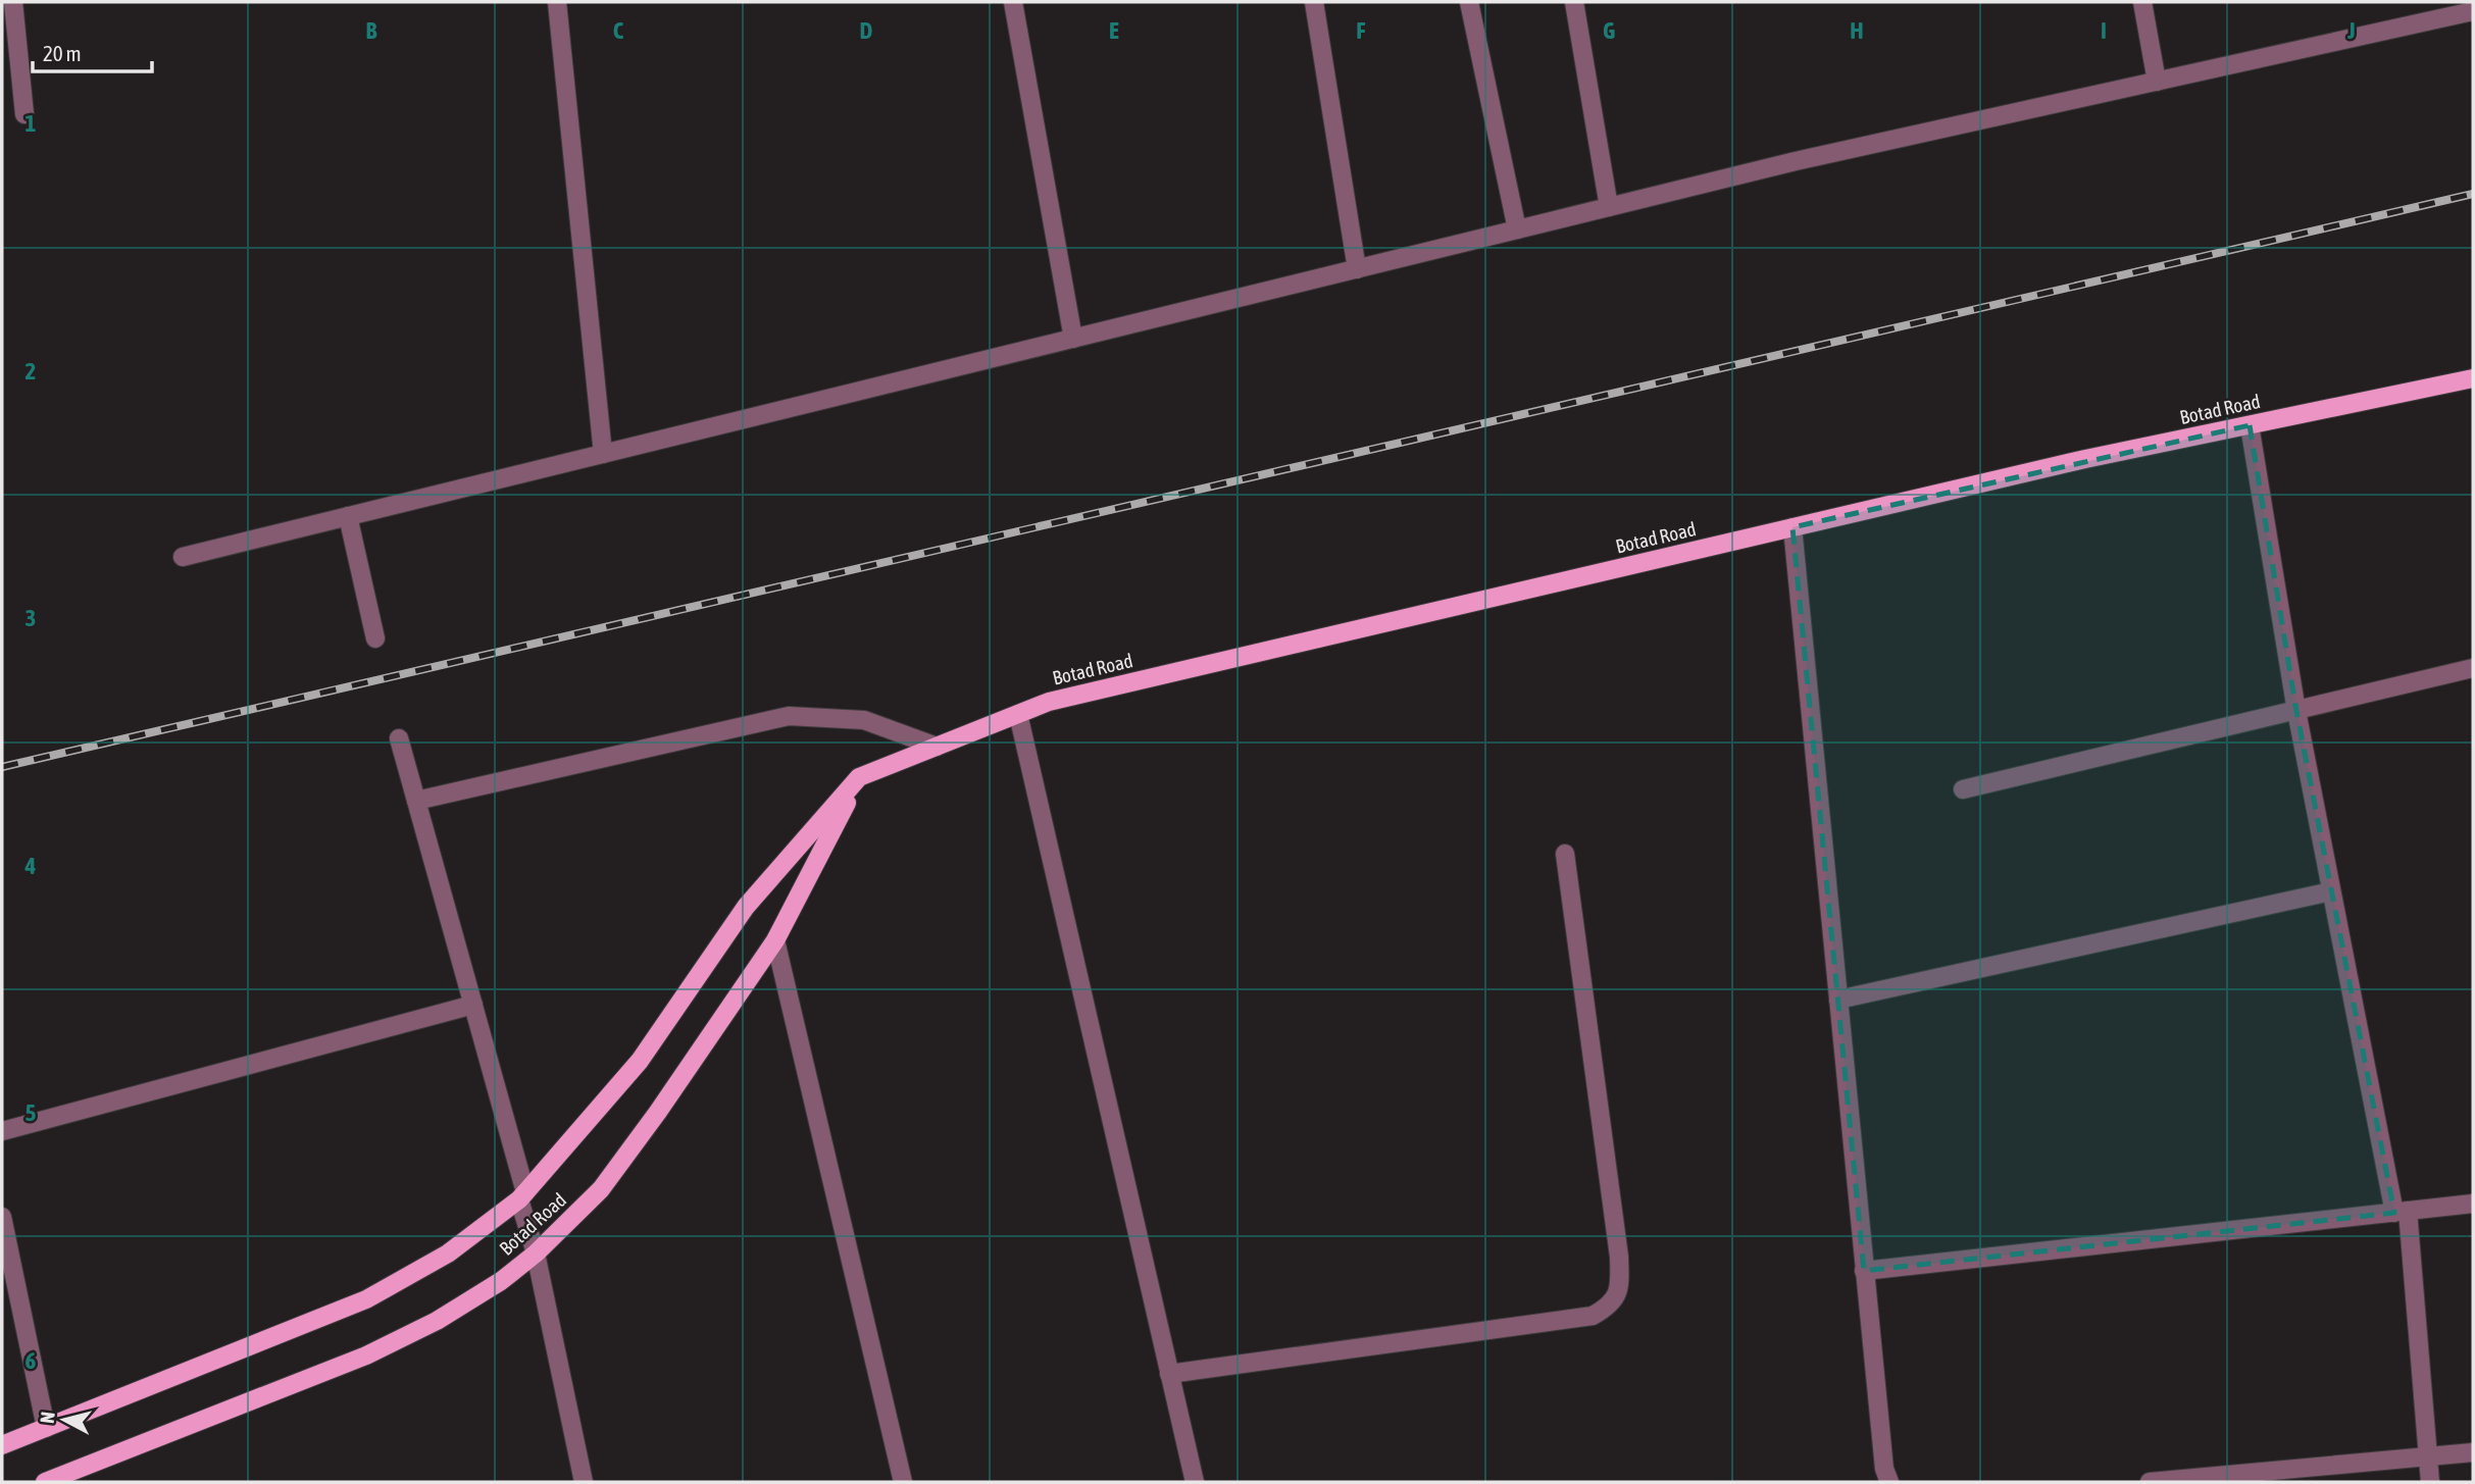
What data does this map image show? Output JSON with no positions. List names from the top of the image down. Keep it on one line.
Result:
{"streets":{"main road":["Botad Road"]},"scale_bar":"20 m","north":"left","grid":{"columns":["B","C","D","E","F","G","H","I","J"],"rows":["1","2","3","4","5","6"]}}
